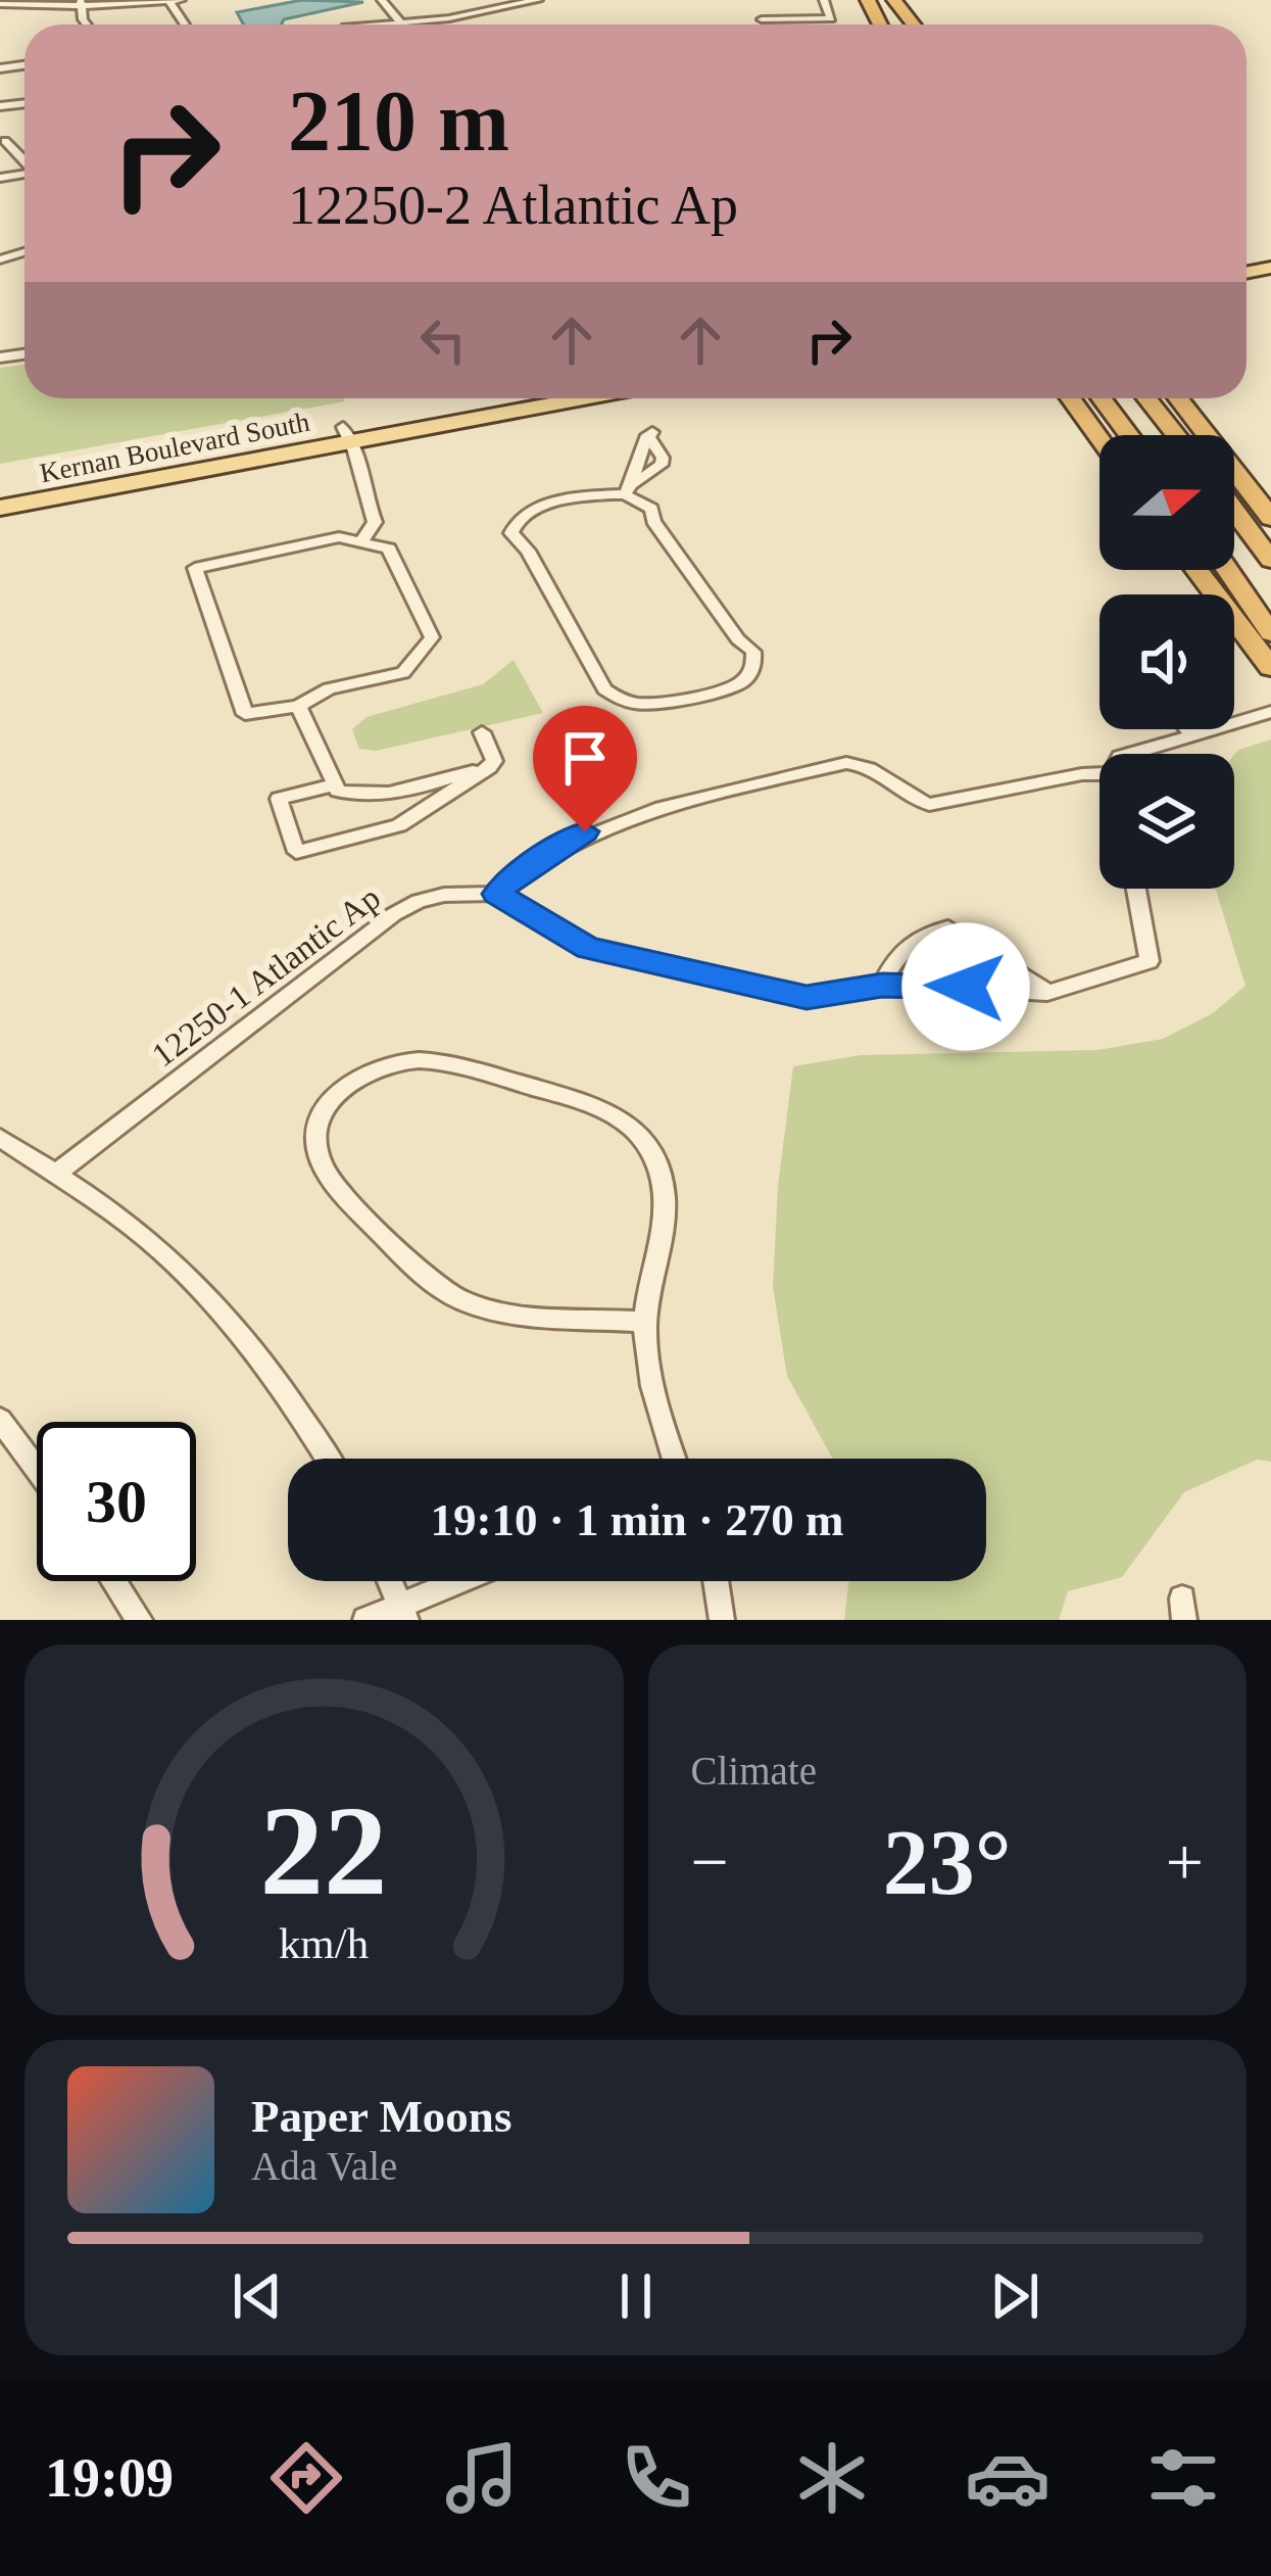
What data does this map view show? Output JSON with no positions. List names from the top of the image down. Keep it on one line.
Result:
{"streets":{"main road":["Kernan Boulevard South"],"street":["12250-1 Atlantic Ap"]},"north":"right","page":{"turn":["210 m","12250-2 Atlantic Ap"],"limit":"30","trip":"19:10 · 1 min · 270 m","tile":"Climate","heat":["−","23°","+"],"song":["Paper Moons","Ada Vale"],"tabs":"19:09","gauge":["22","km/h"]}}
